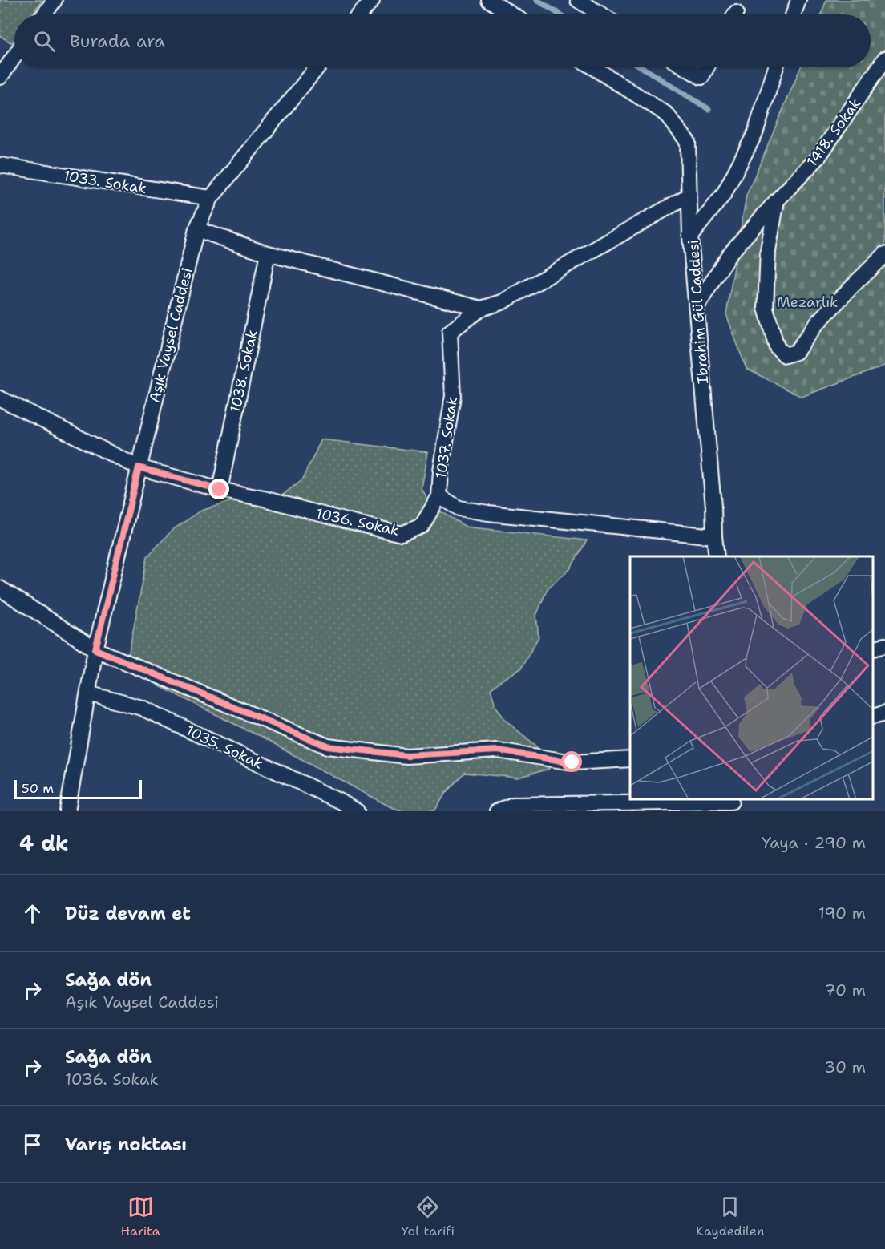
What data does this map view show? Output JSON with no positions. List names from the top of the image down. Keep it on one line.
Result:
{"streets":{"street":["1418. Sokak","1033. Sokak","Ibrahim Gül Caddesi","Aşık Vaysel Caddesi","1038. Sokak","1037. Sokak","1036. Sokak","1035. Sokak"]},"crossings":[["1418. Sokak","Ibrahim Gül Caddesi"],["1033. Sokak","Aşık Vaysel Caddesi"],["Aşık Vaysel Caddesi","1036. Sokak"],["Aşık Vaysel Caddesi","1035. Sokak"],["1038. Sokak","1036. Sokak"],["1037. Sokak","1036. Sokak"]],"parks":["Mezarlık"],"scale_bar":"50 m","page":{"search":"Burada ara","scale":"50 m","heading":["4 dk","Yaya · 290 m"],"list":[["Düz devam et","190 m"],["Sağa dön","Aşık Vaysel Caddesi","70 m"],["Sağa dön","1036. Sokak","30 m"],"Varış noktası"],"nav":["Harita","Yol tarifi","Kaydedilen"]}}
